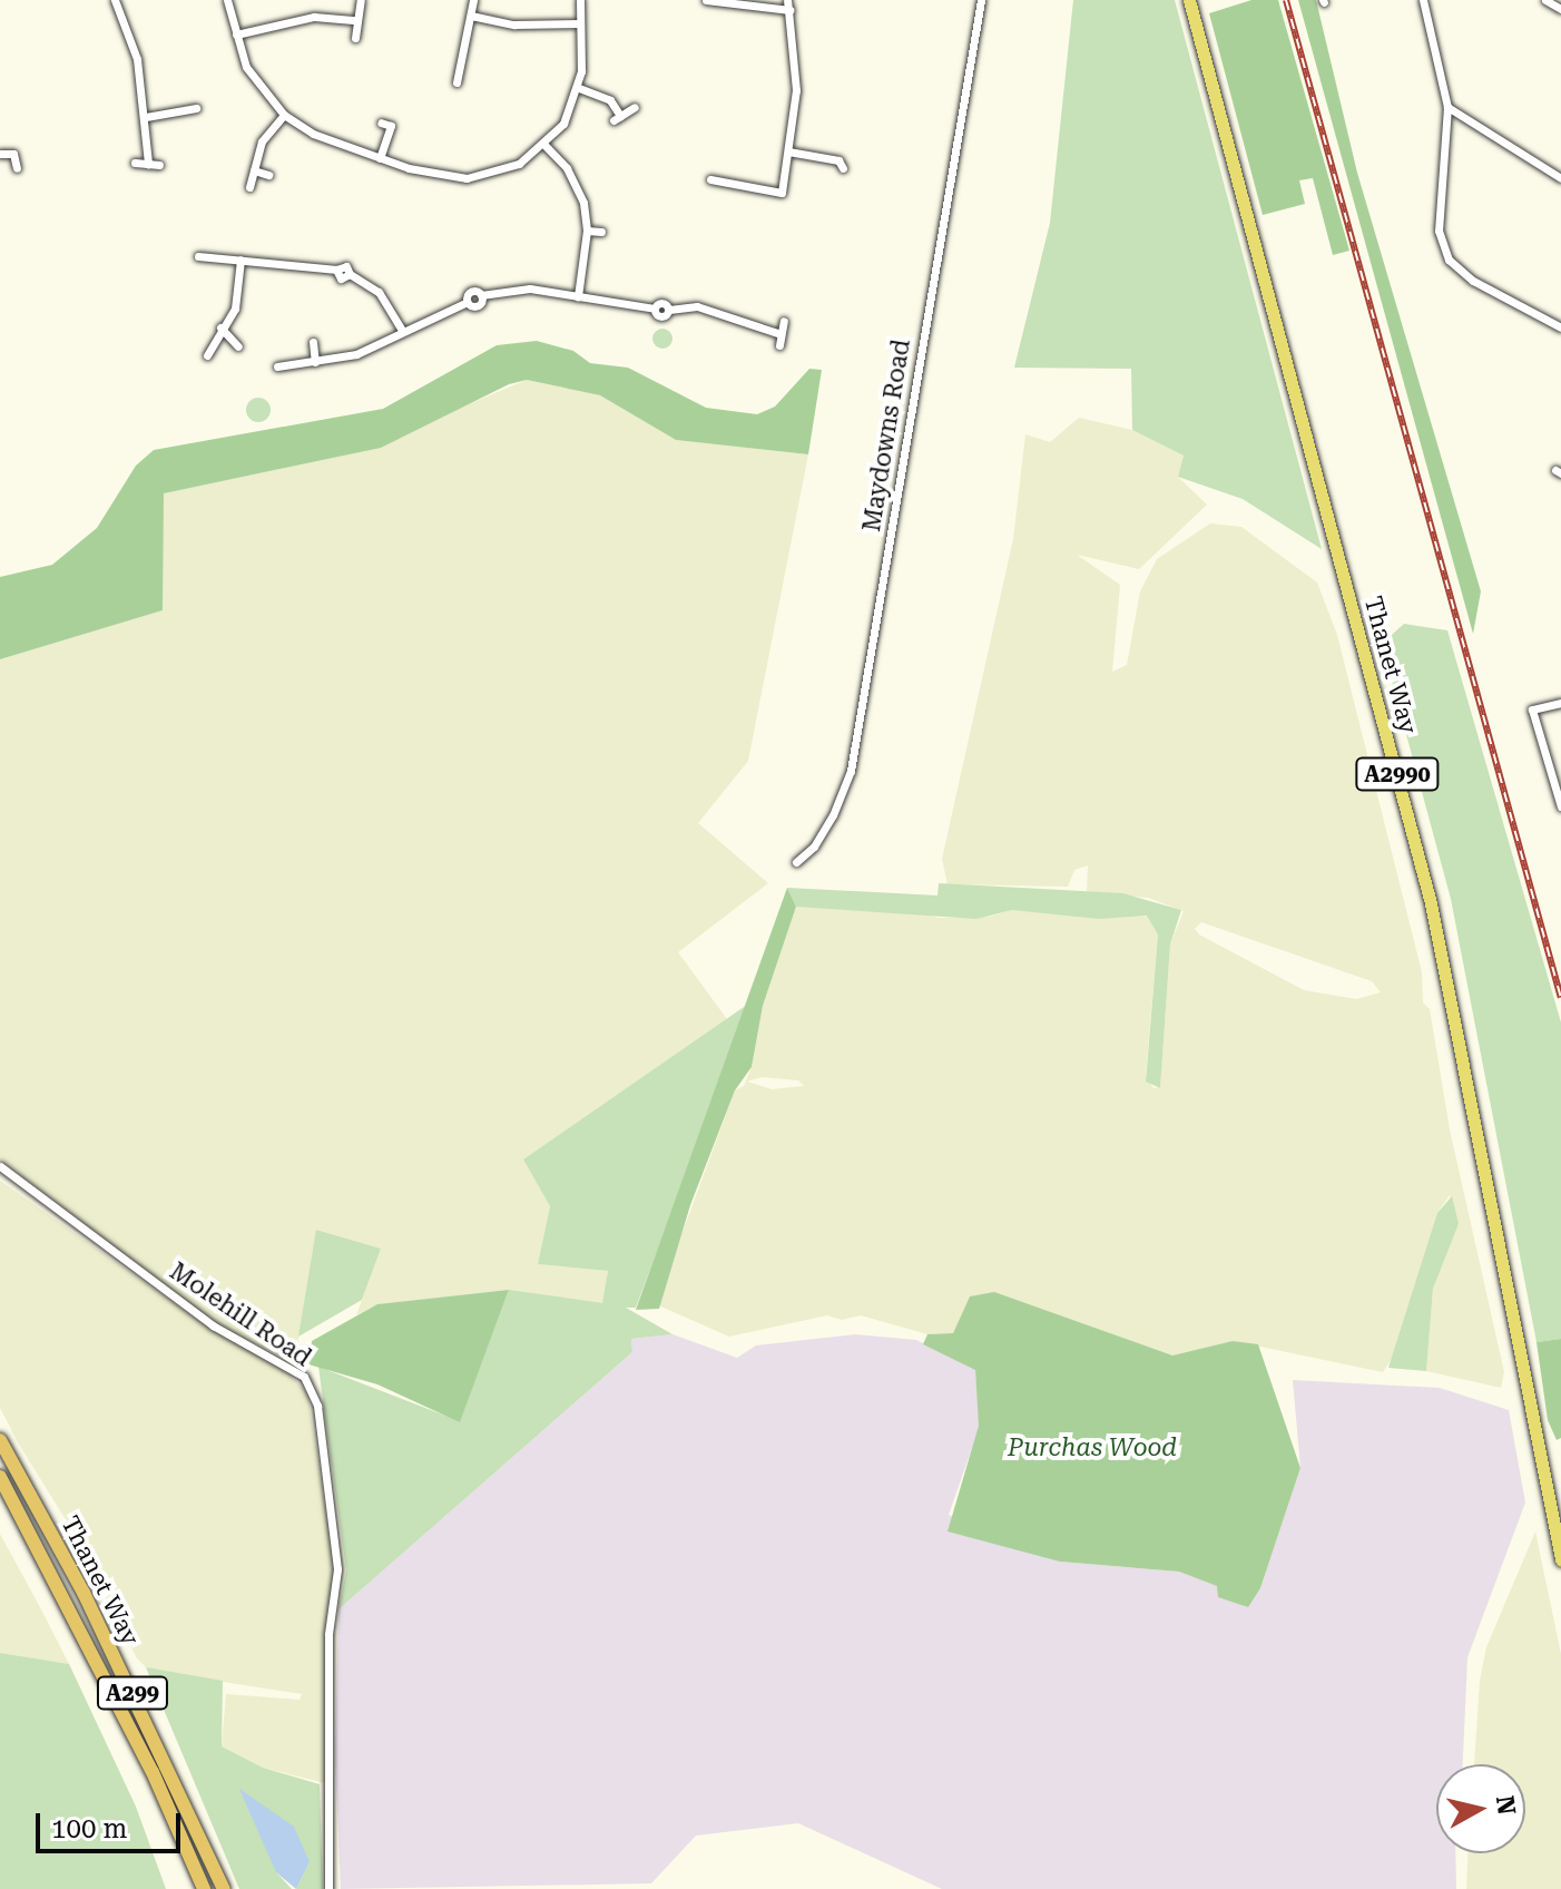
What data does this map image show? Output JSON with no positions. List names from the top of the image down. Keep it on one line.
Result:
{"streets":{"highway":["Thanet Way","A299"],"main road":["A2990"],"street":["Maydowns Road","Molehill Road"]},"parks":["Purchas Wood"],"scale_bar":"100 m","north":"right"}
